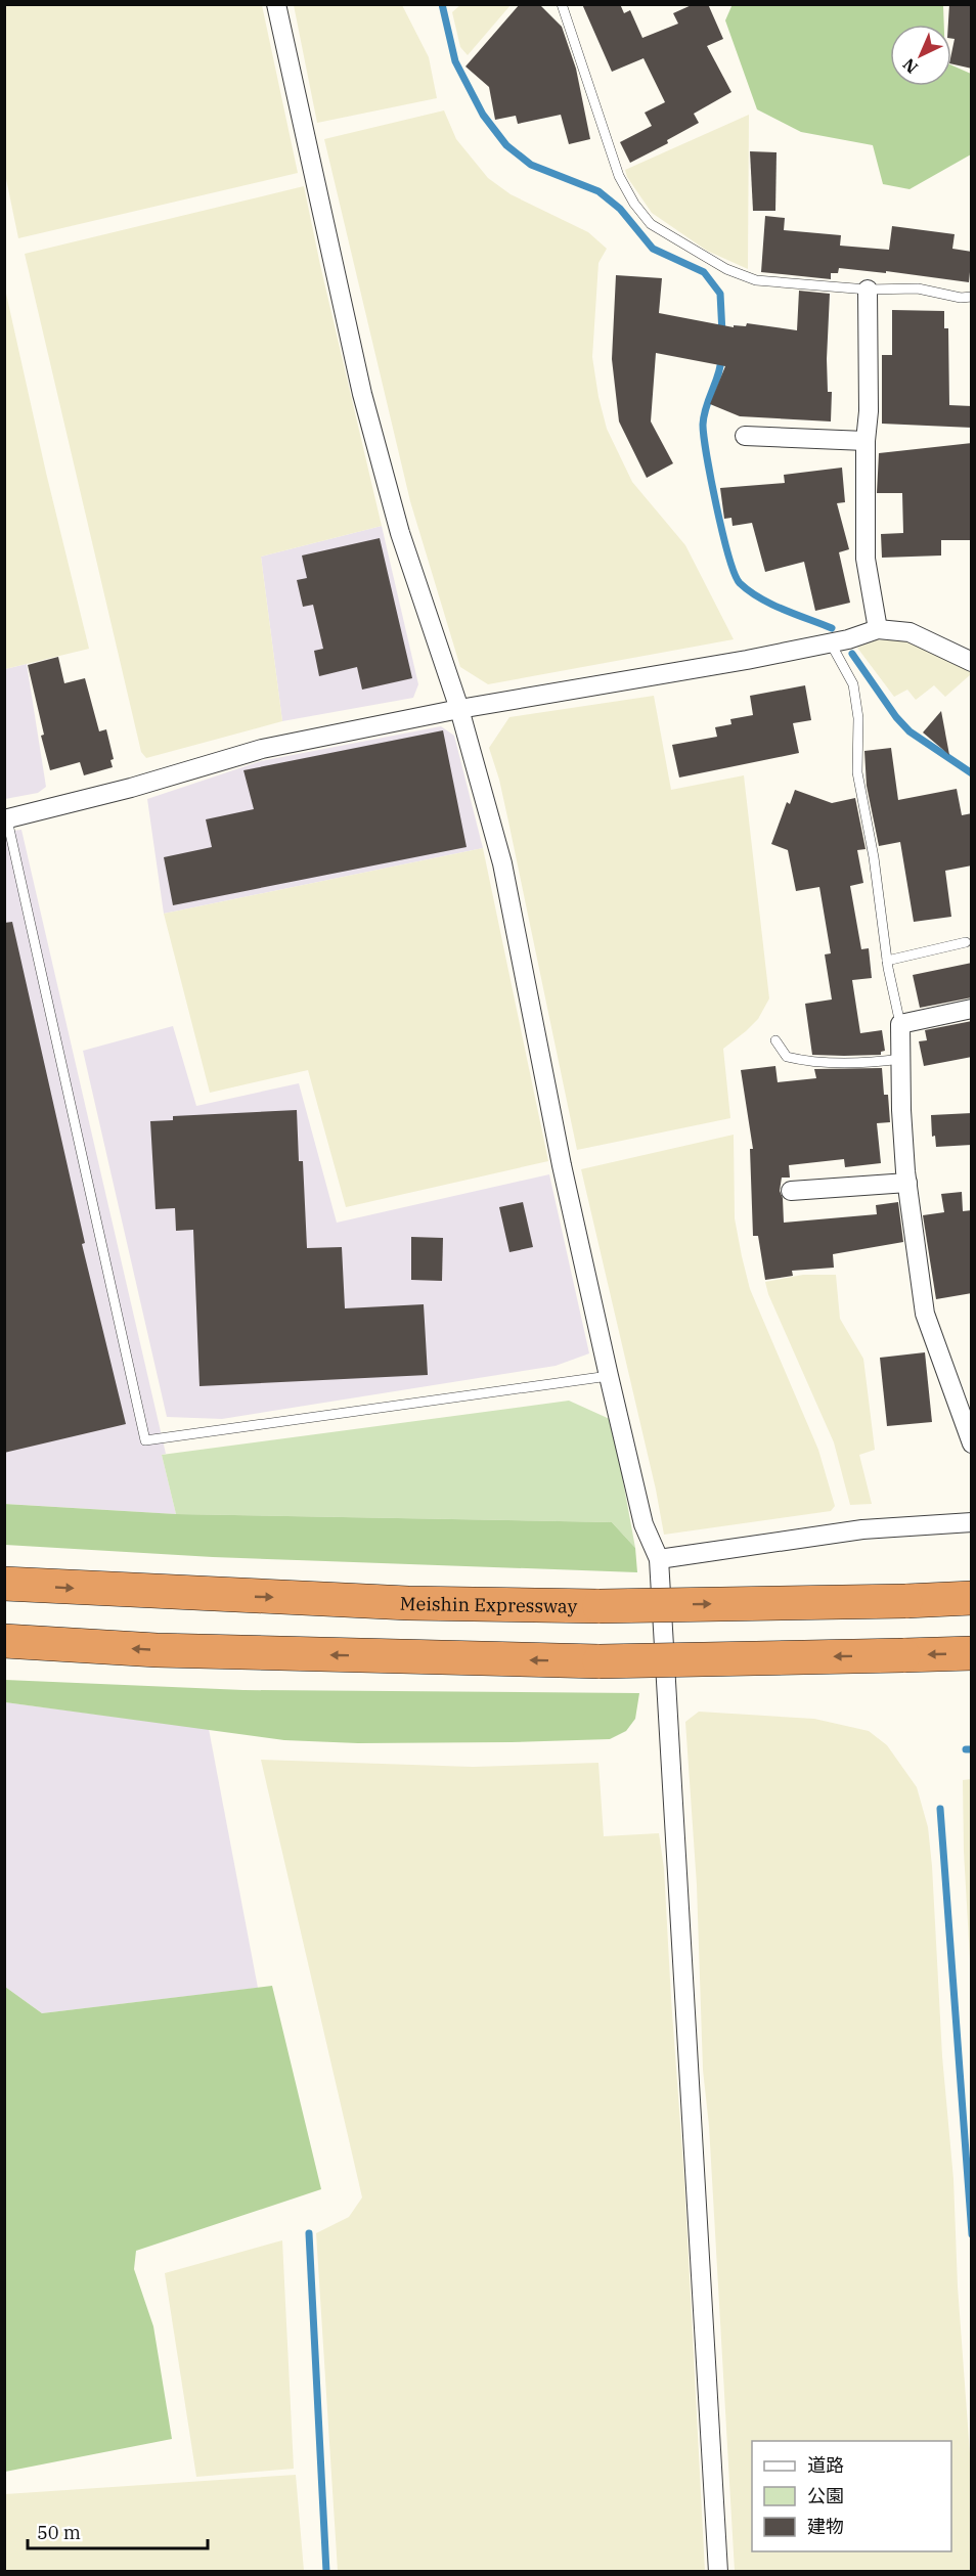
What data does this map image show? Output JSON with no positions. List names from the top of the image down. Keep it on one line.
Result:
{"streets":{"highway":["Meishin Expressway"]},"legend":["道路","公園","建物"],"scale_bar":"50 m","north":"bottom left"}
